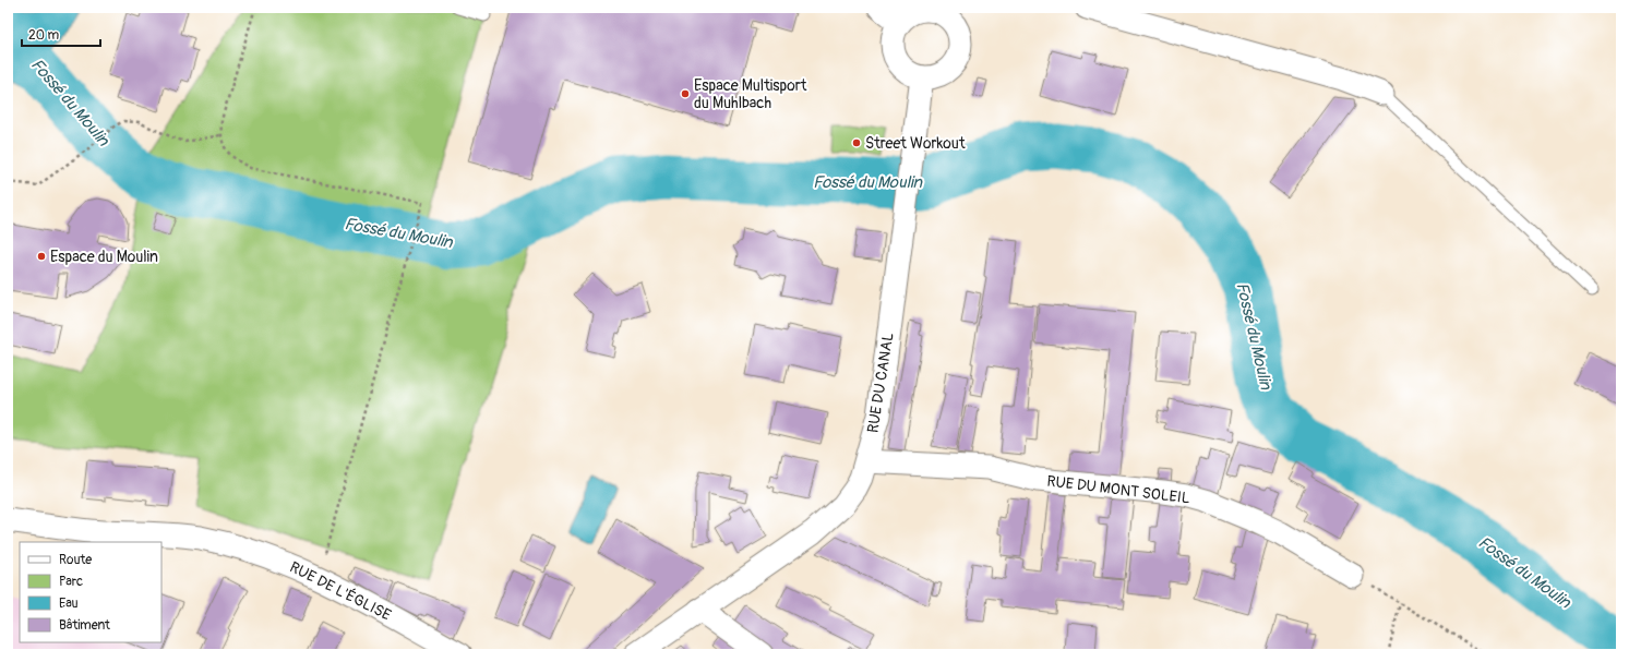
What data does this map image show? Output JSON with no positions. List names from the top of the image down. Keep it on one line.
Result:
{"streets":{"street":["RUE DU CANAL","RUE DU MONT SOLEIL","RUE DE L'ÉGLISE"]},"crossings":[["RUE DU CANAL","RUE DU MONT SOLEIL"]],"water":["Fossé du Moulin"],"places":["Espace Multisport du Muhlbach","Street Workout","Espace du Moulin"],"legend":["Route","Parc","Eau","Bâtiment"],"scale_bar":"20 m"}
